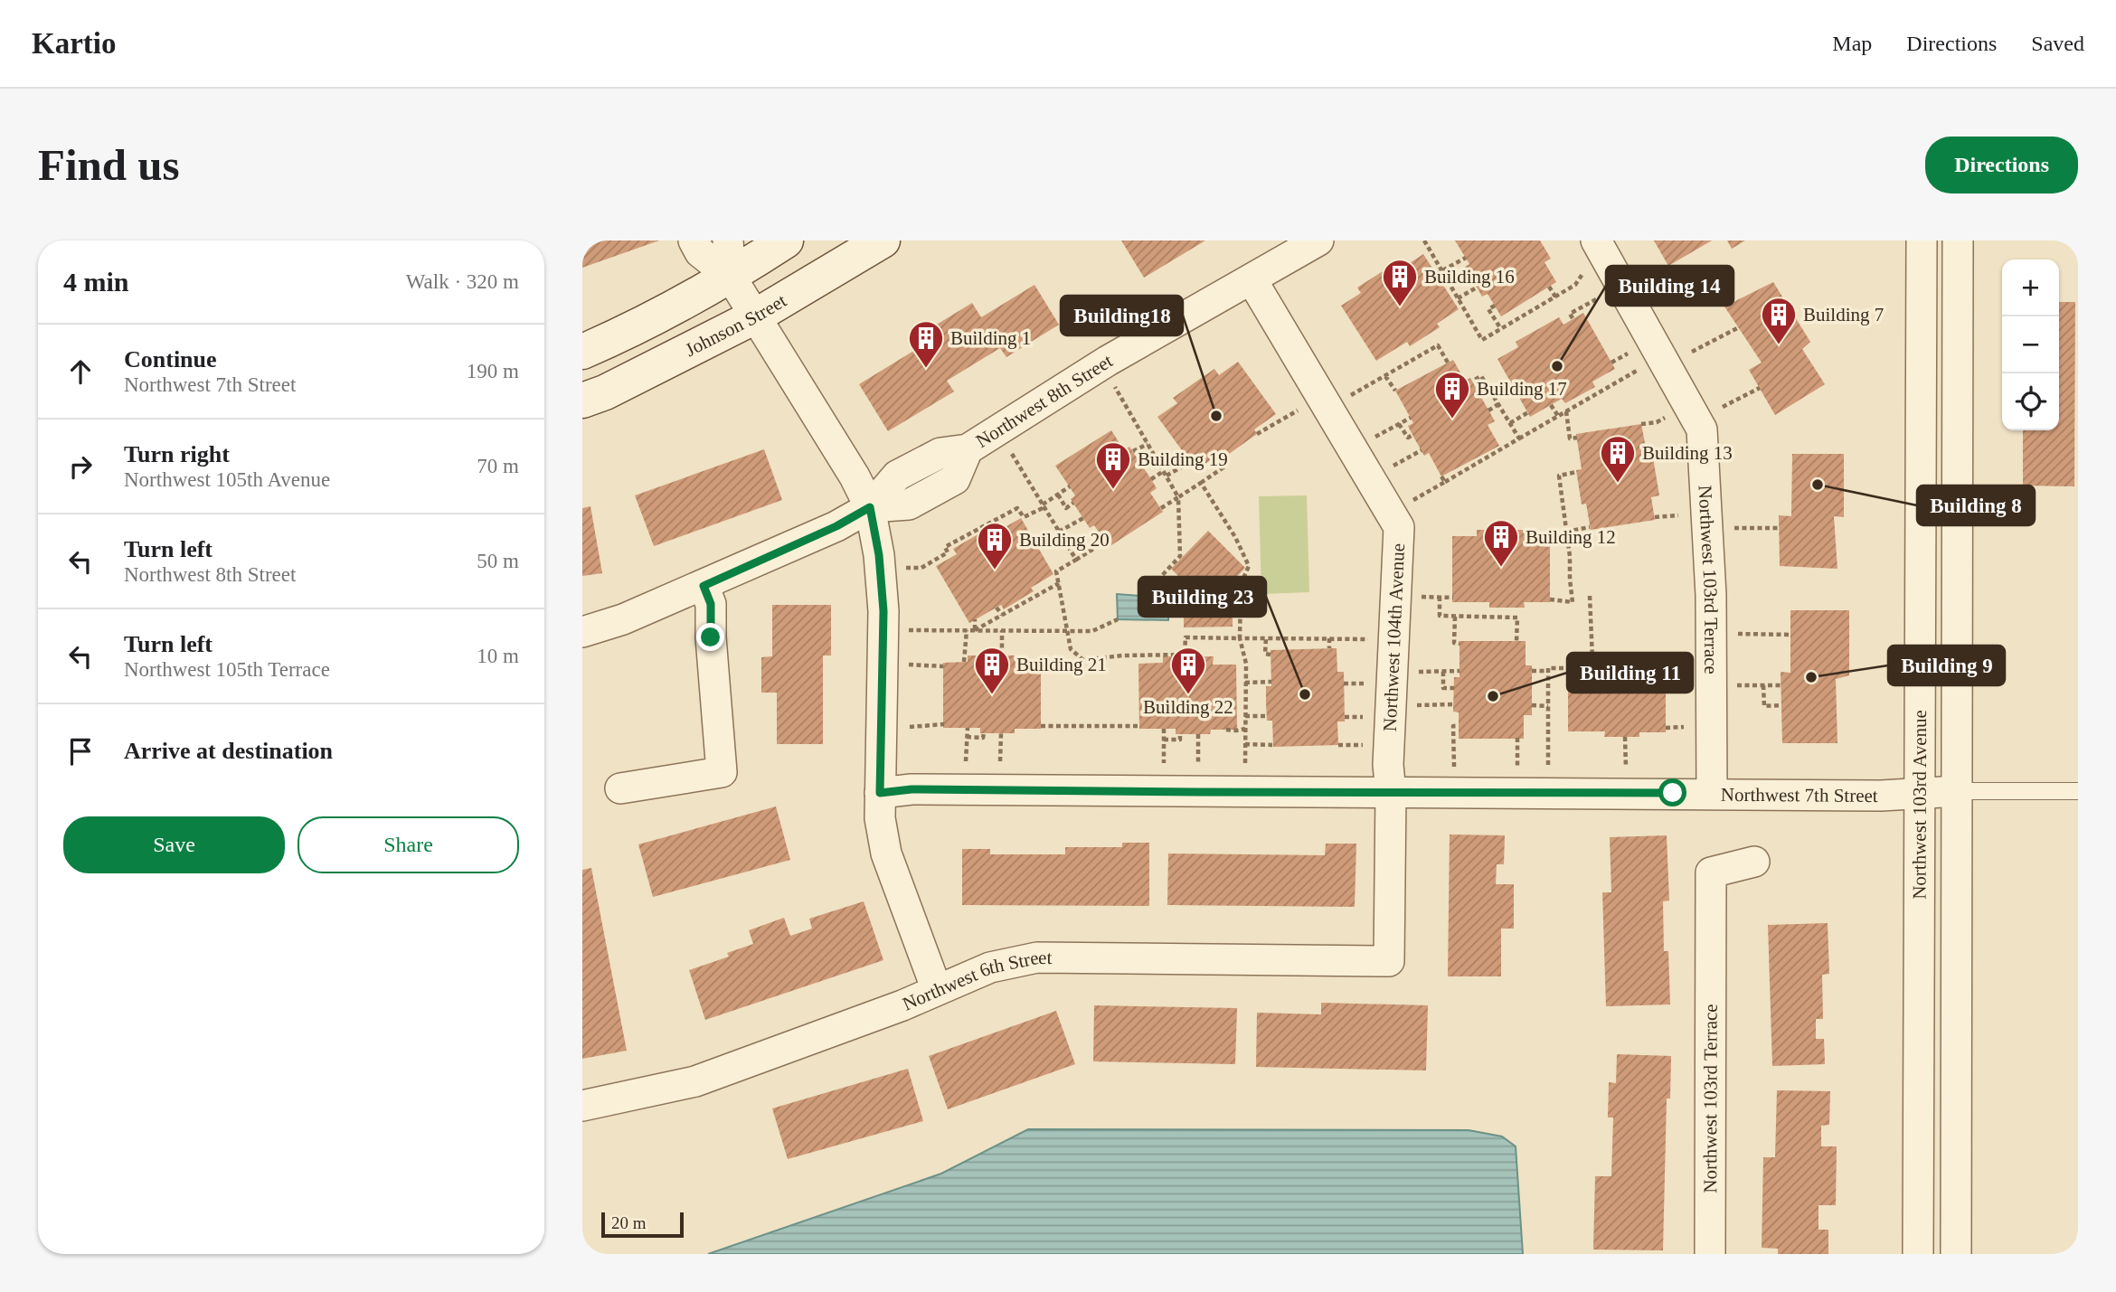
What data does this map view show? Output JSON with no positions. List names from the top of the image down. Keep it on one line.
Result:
{"streets":{"street":["Johnson Street","Northwest 8th Street","Northwest 103rd Terrace","Northwest 104th Avenue","Northwest 7th Street","Northwest 103rd Avenue","Northwest 6th Street"]},"crossings":[["Northwest 8th Street","Northwest 104th Avenue"],["Northwest 103rd Terrace","Northwest 7th Street"],["Northwest 104th Avenue","Northwest 7th Street"],["Northwest 104th Avenue","Northwest 6th Street"],["Northwest 7th Street","Northwest 103rd Avenue"]],"places":{"building":["Building 16","Building 7","Building 1","Building 17","Building 13","Building 19","Building 12","Building 20","Building 21","Building 22"],"other":["Building 14","Building18","Building 8","Building 9","Building 23","Building 11"]},"scale_bar":"20 m","page":{"header":"Kartio","nav":["Map","Directions","Saved"],"buttons":["Directions",["Save","Share"]],"title":"Find us","heading":["4 min","Walk · 320 m"],"map_buttons":["+","−"],"list":[["Continue","Northwest 7th Street","190 m"],["Turn right","Northwest 105th Avenue","70 m"],["Turn left","Northwest 8th Street","50 m"],["Turn left","Northwest 105th Terrace","10 m"],"Arrive at destination"],"scale":"20 m"}}
